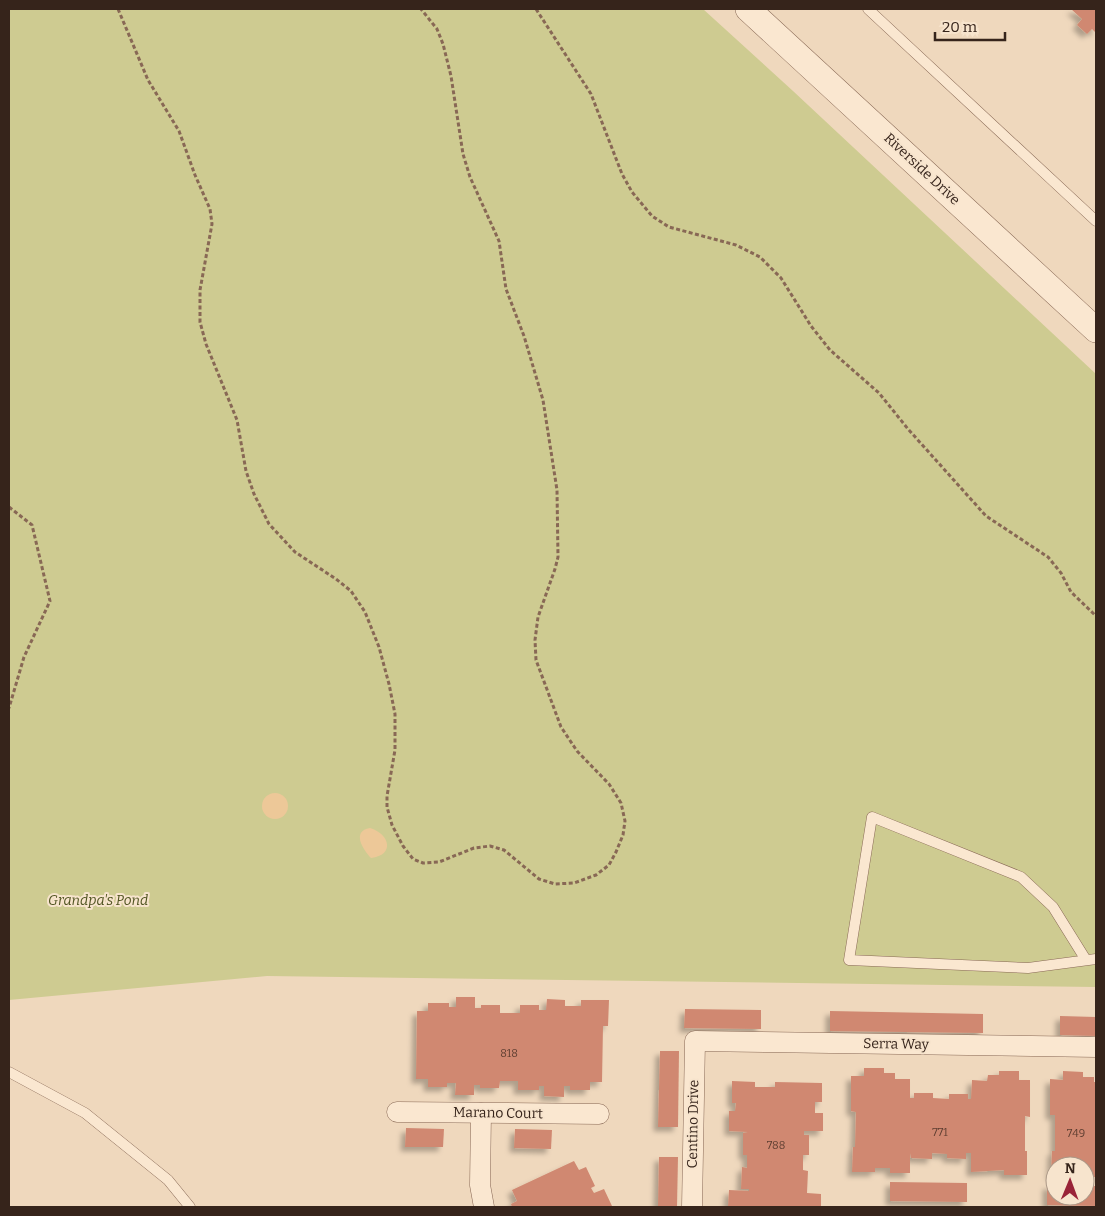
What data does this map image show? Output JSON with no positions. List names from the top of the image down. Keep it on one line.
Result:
{"streets":{"street":["Riverside Drive","Serra Way","Marano Court","Centino Drive"]},"crossings":[["Serra Way","Centino Drive"]],"parks":["Grandpa's Pond"],"house_numbers":["818","771","749","788"],"scale_bar":"20 m","north":"top"}
